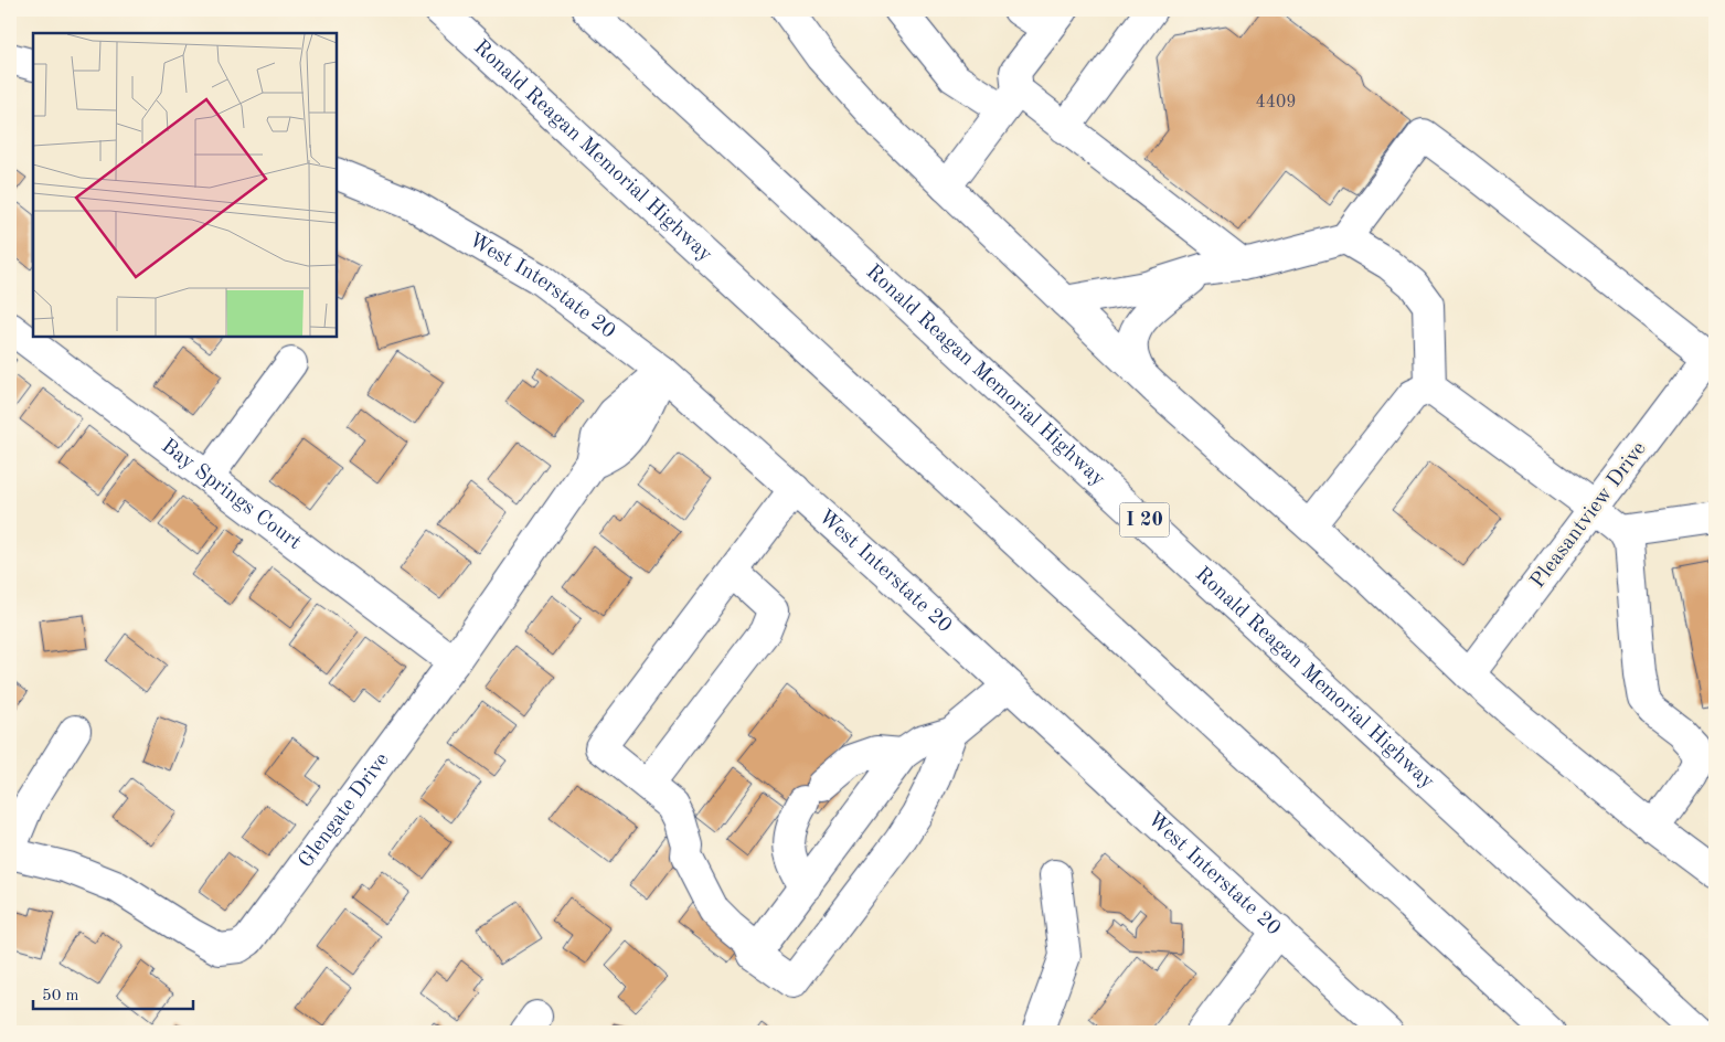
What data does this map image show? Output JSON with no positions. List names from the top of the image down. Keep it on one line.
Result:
{"streets":{"main road":["Ronald Reagan Memorial Highway","West Interstate 20","Bay Springs Court","Pleasantview Drive","I 20","Glengate Drive"]},"crossings":[["West Interstate 20","Glengate Drive"],["Bay Springs Court","Glengate Drive"]],"house_numbers":["4409"],"scale_bar":"50 m"}
